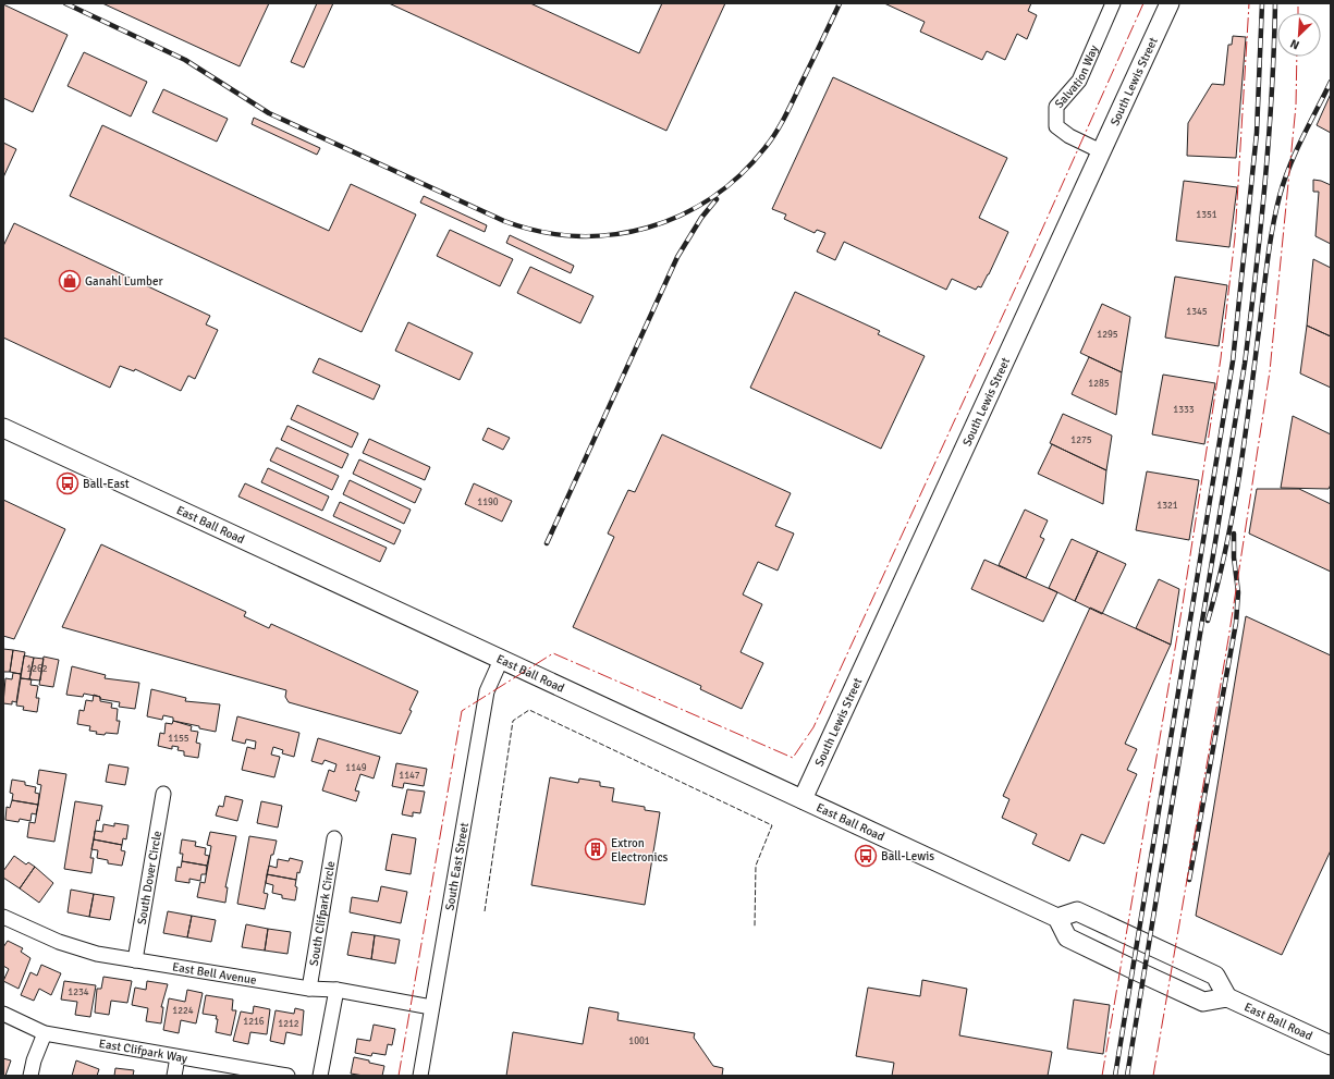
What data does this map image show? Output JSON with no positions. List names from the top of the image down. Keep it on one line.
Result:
{"streets":{"main road":["South Lewis Street","East Ball Road"],"street":["Salvation Way","South East Street","South Dover Circle","South Clifpark Circle","East Bell Avenue","East Clifpark Way"]},"crossings":[["Salvation Way","South Lewis Street"],["South Lewis Street","East Ball Road"],["East Ball Road","South East Street"],["South East Street","East Bell Avenue"],["South Dover Circle","East Bell Avenue"],["South Clifpark Circle","East Bell Avenue"]],"places":{"shop":["Ganahl Lumber"],"bus stop":["Ball-East","Ball-Lewis"],"building":["Extron Electronics"]},"house_numbers":["1351","1345","1295","1285","1333","1275","1190","1321","1262","1155","1149","1147","1234","1224","1216","1212","1001"],"north":"bottom left"}
